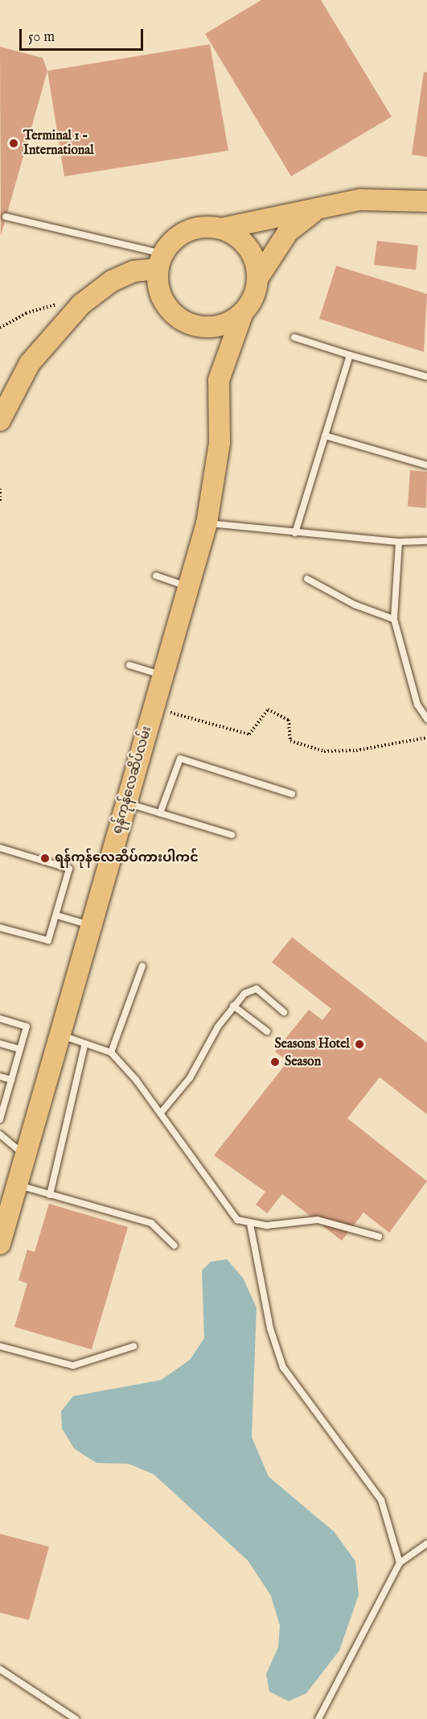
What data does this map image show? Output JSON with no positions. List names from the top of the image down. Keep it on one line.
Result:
{"streets":{"main road":["ရန်ကုန်လေဆိပ်လမ်း"]},"places":["Terminal 1 - International","ရန်ကုန်လေဆိပ်ကားပါကင်","Seasons Hotel","Season"],"scale_bar":"50 m"}
